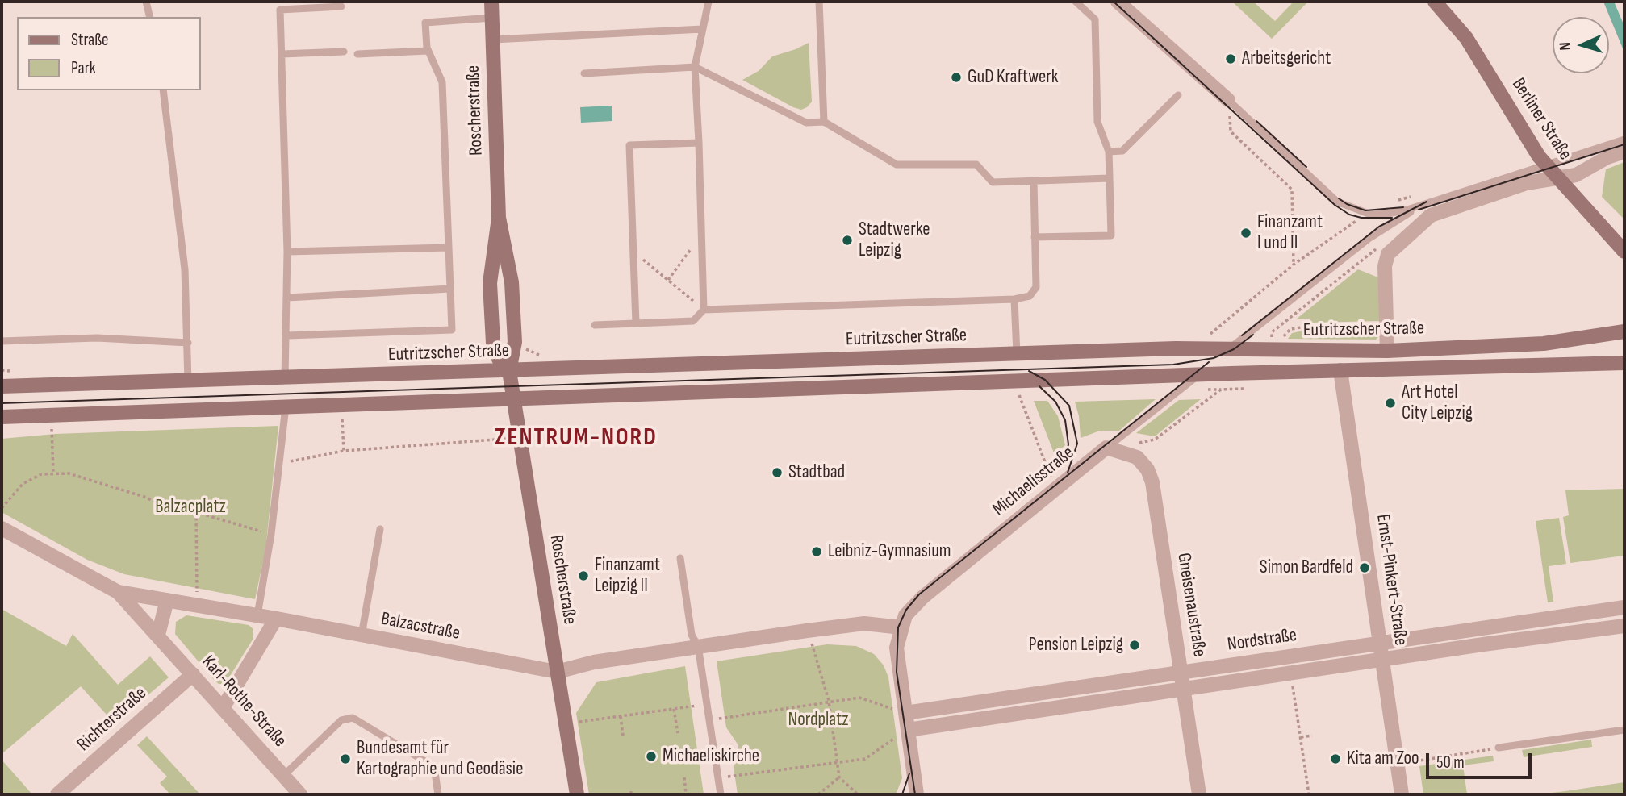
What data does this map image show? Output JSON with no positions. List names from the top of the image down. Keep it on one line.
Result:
{"streets":{"main road":["Roscherstraße","Berliner Straße","Eutritzscher Straße"],"street":["Michaelisstraße","Ernst-Pinkert-Straße","Gneisenaustraße","Balzacstraße","Nordstraße","Karl-Rothe-Straße","Richterstraße"]},"crossings":[["Roscherstraße","Eutritzscher Straße"],["Roscherstraße","Balzacstraße"],["Michaelisstraße","Gneisenaustraße"],["Ernst-Pinkert-Straße","Nordstraße"],["Gneisenaustraße","Nordstraße"],["Balzacstraße","Karl-Rothe-Straße"],["Karl-Rothe-Straße","Richterstraße"]],"districts":["ZENTRUM-NORD"],"parks":["Balzacplatz","Nordplatz"],"places":["Arbeitsgericht","GuD Kraftwerk","Finanzamt I und II","Stadtwerke Leipzig","Art Hotel City Leipzig","Stadtbad","Leibniz-Gymnasium","Simon Bardfeld","Finanzamt Leipzig II","Pension Leipzig","Michaeliskirche","Bundesamt für Kartographie und Geodäsie","Kita am Zoo"],"legend":["Straße","Park"],"scale_bar":"50 m","north":"left"}
